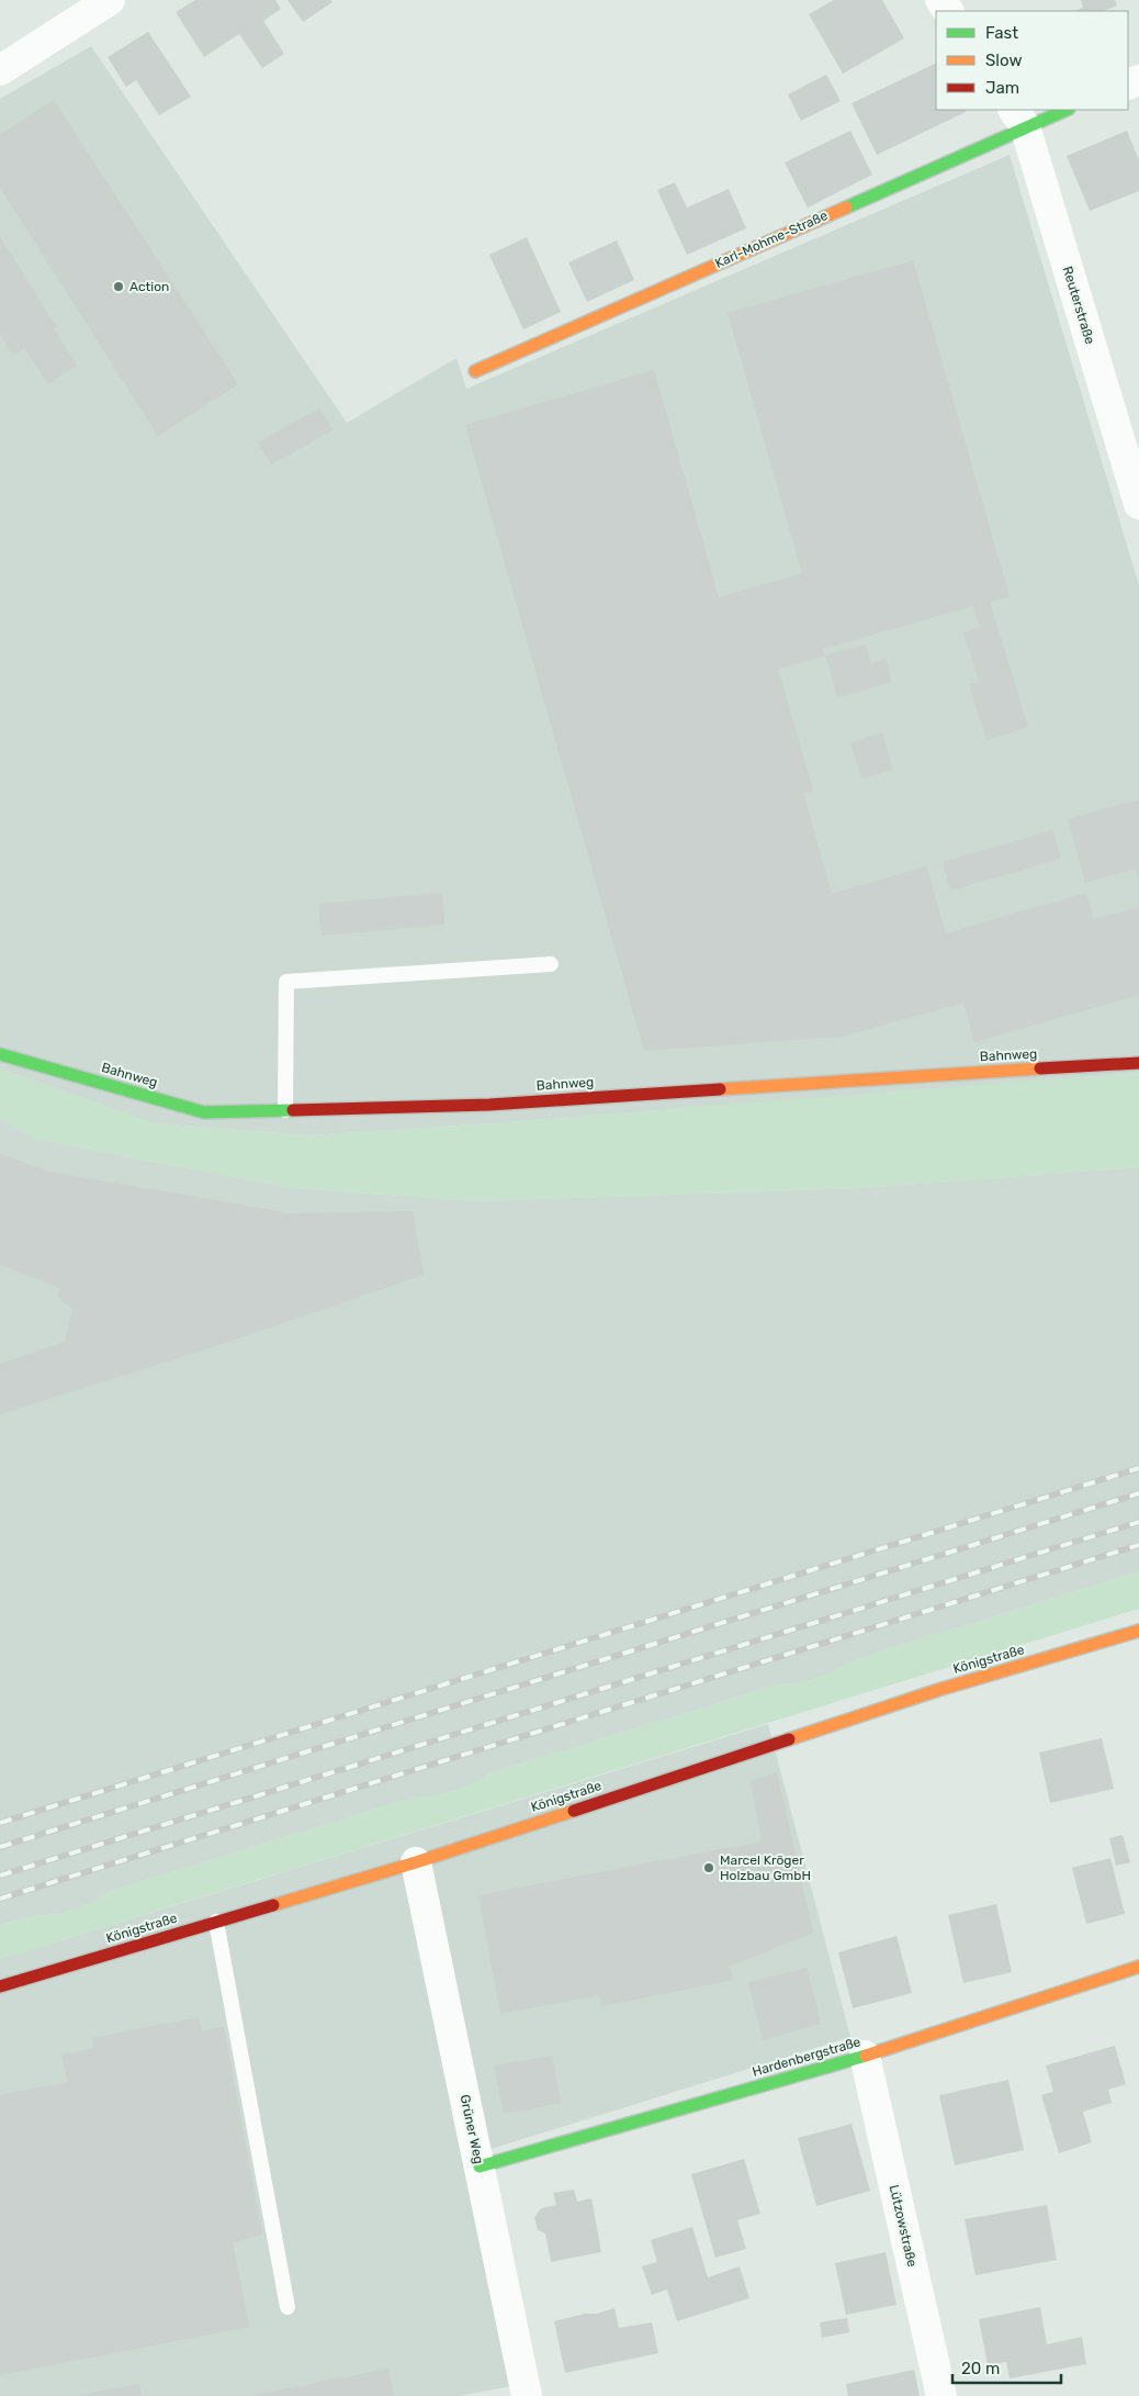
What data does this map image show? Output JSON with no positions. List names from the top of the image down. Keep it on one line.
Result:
{"streets":{"street":["Karl-Mohme-Straße","Reuterstraße","Bahnweg","Königstraße","Hardenbergstraße","Grüner Weg","Lützowstraße"]},"crossings":[["Karl-Mohme-Straße","Reuterstraße"],["Königstraße","Grüner Weg"],["Hardenbergstraße","Grüner Weg"],["Hardenbergstraße","Lützowstraße"]],"places":["Action","Marcel Kröger Holzbau GmbH"],"legend":["Fast","Slow","Jam"],"scale_bar":"20 m"}
